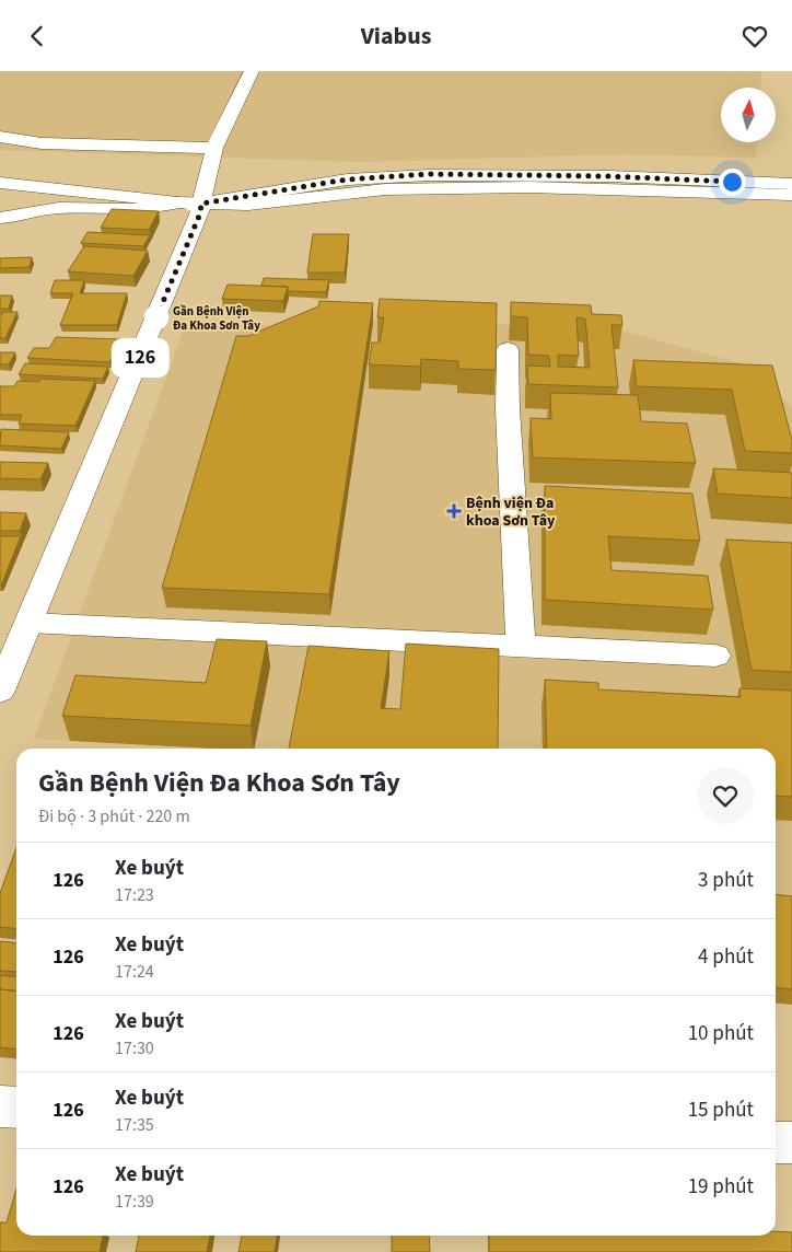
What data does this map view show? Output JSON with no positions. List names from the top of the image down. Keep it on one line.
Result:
{"places":{"other":["Gần Bệnh Viện Đa Khoa Sơn Tây"],"health":["Bệnh viện Đa khoa Sơn Tây"]},"lines":["bus line 126"],"north":"top","page":{"header":"Viabus","on_map":"126","heading":["Gần Bệnh Viện Đa Khoa Sơn Tây","Đi bộ · 3 phút · 220 m"],"list":[{"mark":"126","name":"Xe buýt","note":"17:23","value":"3 phút"},{"mark":"126","name":"Xe buýt","note":"17:24","value":"4 phút"},{"mark":"126","name":"Xe buýt","note":"17:30","value":"10 phút"},{"mark":"126","name":"Xe buýt","note":"17:35","value":"15 phút"},{"mark":"126","name":"Xe buýt","note":"17:39","value":"19 phút"}]}}
